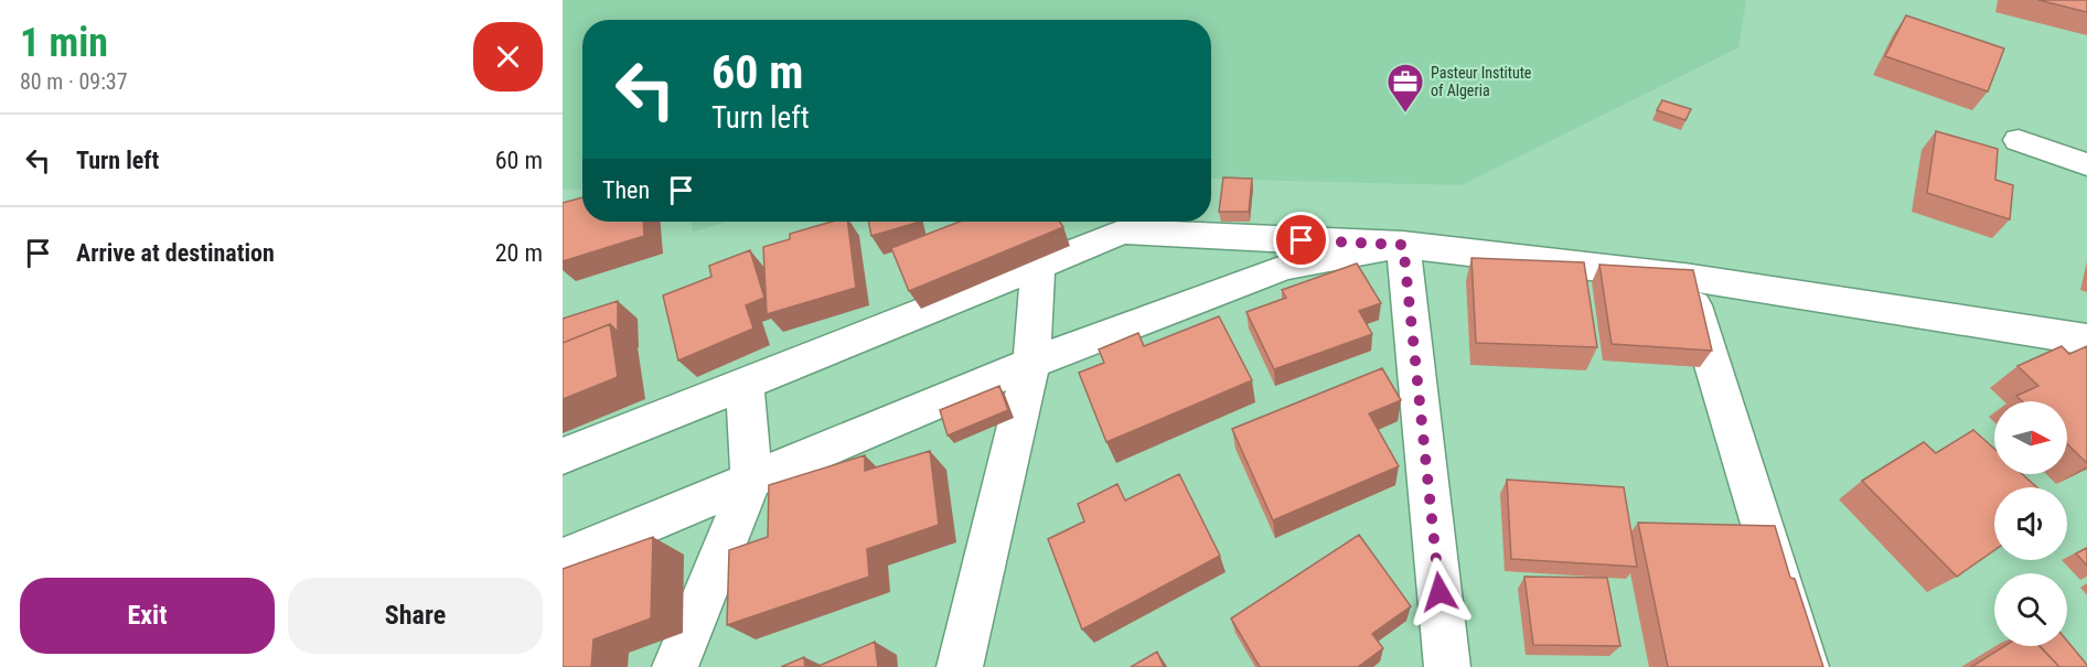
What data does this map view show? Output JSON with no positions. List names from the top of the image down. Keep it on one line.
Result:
{"places":{"office":["Pasteur Institute of Algeria"]},"north":"right","page":{"heading":["1 min","80 m · 09:37"],"turn":["60 m","Turn left"],"list":[{"name":"Turn left","value":"60 m"},{"name":"Arrive at destination","value":"20 m"}],"then":"Then","buttons":["Exit","Share"]}}
